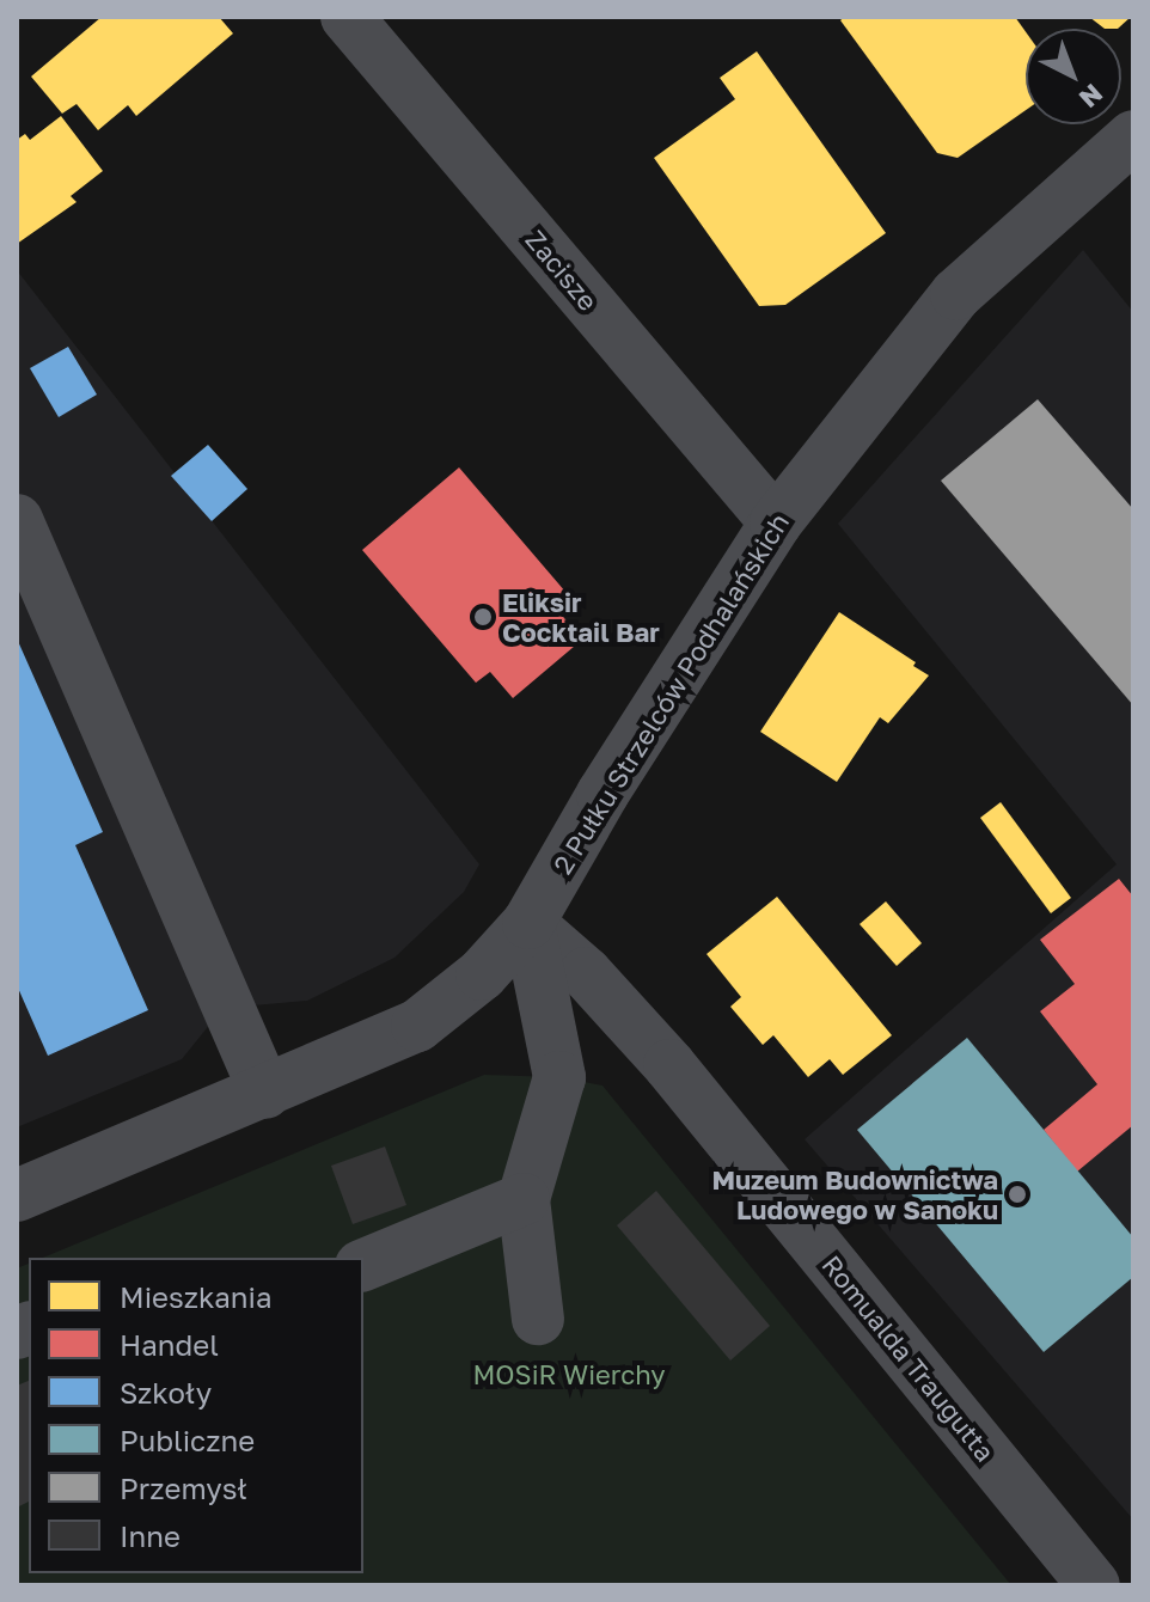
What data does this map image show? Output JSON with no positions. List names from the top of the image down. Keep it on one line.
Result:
{"streets":{"street":["Zacisze","2 Pułku Strzelców Podhalańskich","Romualda Traugutta"]},"crossings":[["Zacisze","2 Pułku Strzelców Podhalańskich"],["2 Pułku Strzelców Podhalańskich","Romualda Traugutta"]],"parks":["MOSiR Wierchy"],"places":["Eliksir Cocktail Bar","Muzeum Budownictwa Ludowego w Sanoku"],"legend":["Mieszkania","Handel","Szkoły","Publiczne","Przemysł","Inne"],"north":"bottom right"}
